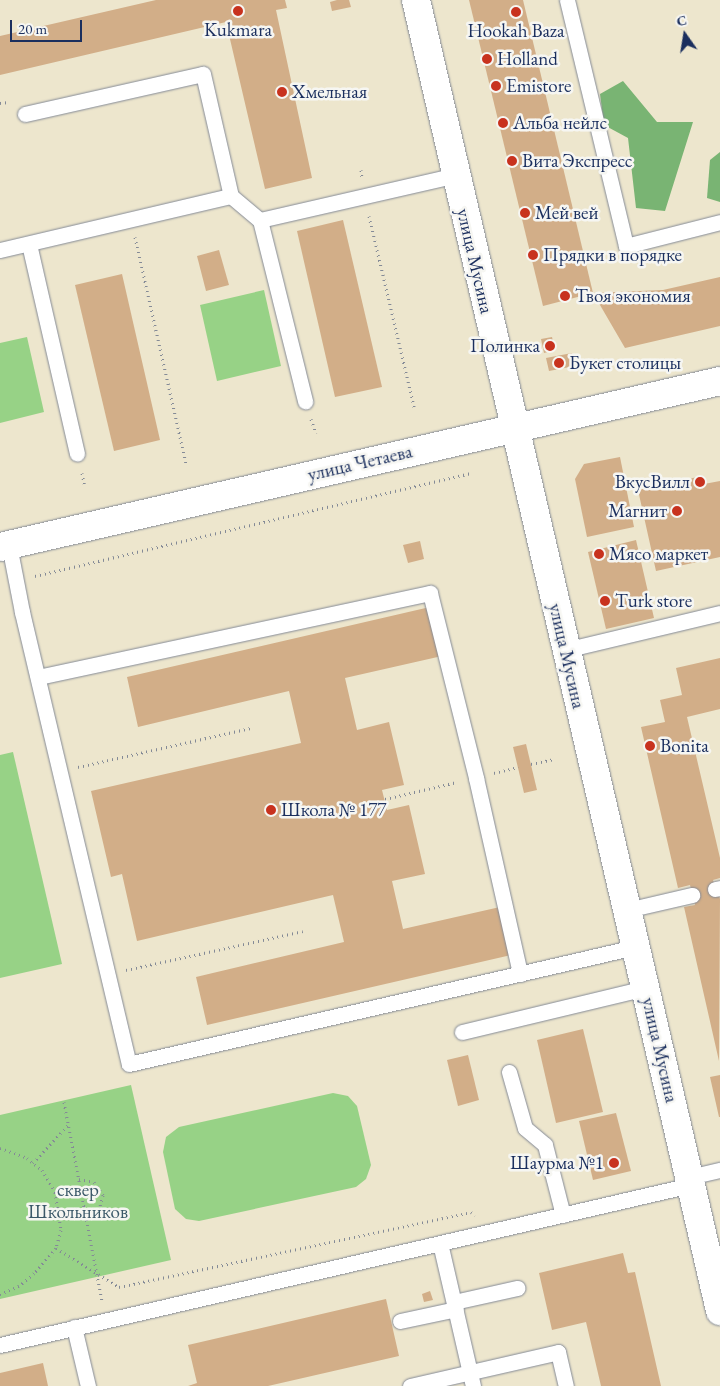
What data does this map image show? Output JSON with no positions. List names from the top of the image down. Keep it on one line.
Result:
{"streets":{"street":["улица Мусина","улица Четаева"]},"crossings":[["улица Мусина","улица Четаева"]],"parks":["сквер Школьников"],"places":["Kukmara","Hookah Baza","Holland","Emistore","Хмельная","Альба нейлс","Вита Экспресс","Мей вей","Прядки в порядке","Твоя экономия","Полинка","Букет столицы","ВкусВилл","Магнит","Мясо маркет","Turk store","Bonita","Школа № 177","Шаурма №1"],"scale_bar":"20 m","north":"top"}
